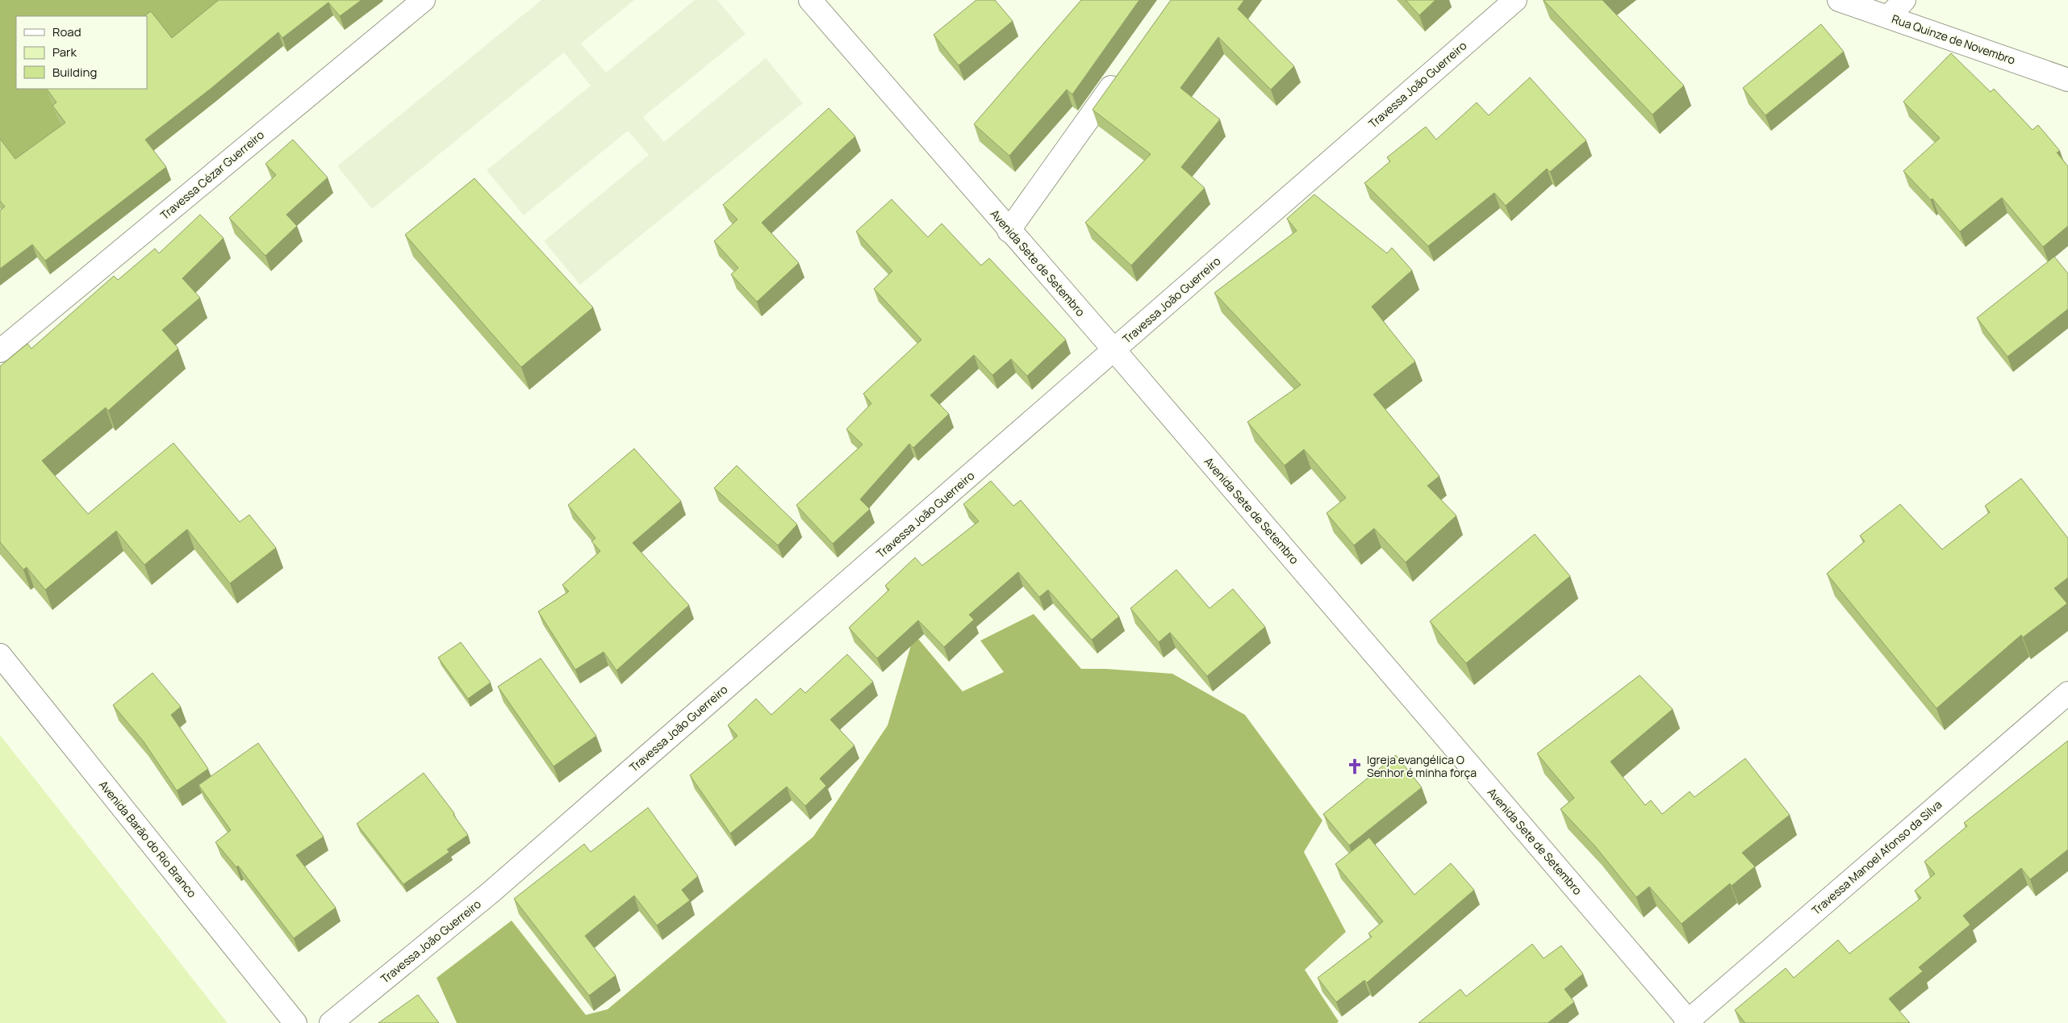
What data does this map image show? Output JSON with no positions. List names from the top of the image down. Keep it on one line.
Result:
{"streets":{"street":["Rua Quinze de Novembro","Travessa João Guerreiro","Travessa Cézar Guerreiro","Avenida Sete de Setembro","Avenida Barão do Rio Branco","Travessa Manoel Afonso da Silva"]},"crossings":[["Travessa João Guerreiro","Avenida Sete de Setembro"],["Avenida Sete de Setembro","Travessa Manoel Afonso da Silva"]],"places":{"church":["Igreja evangélica O Senhor é minha força"]},"legend":["Road","Park","Building"]}
